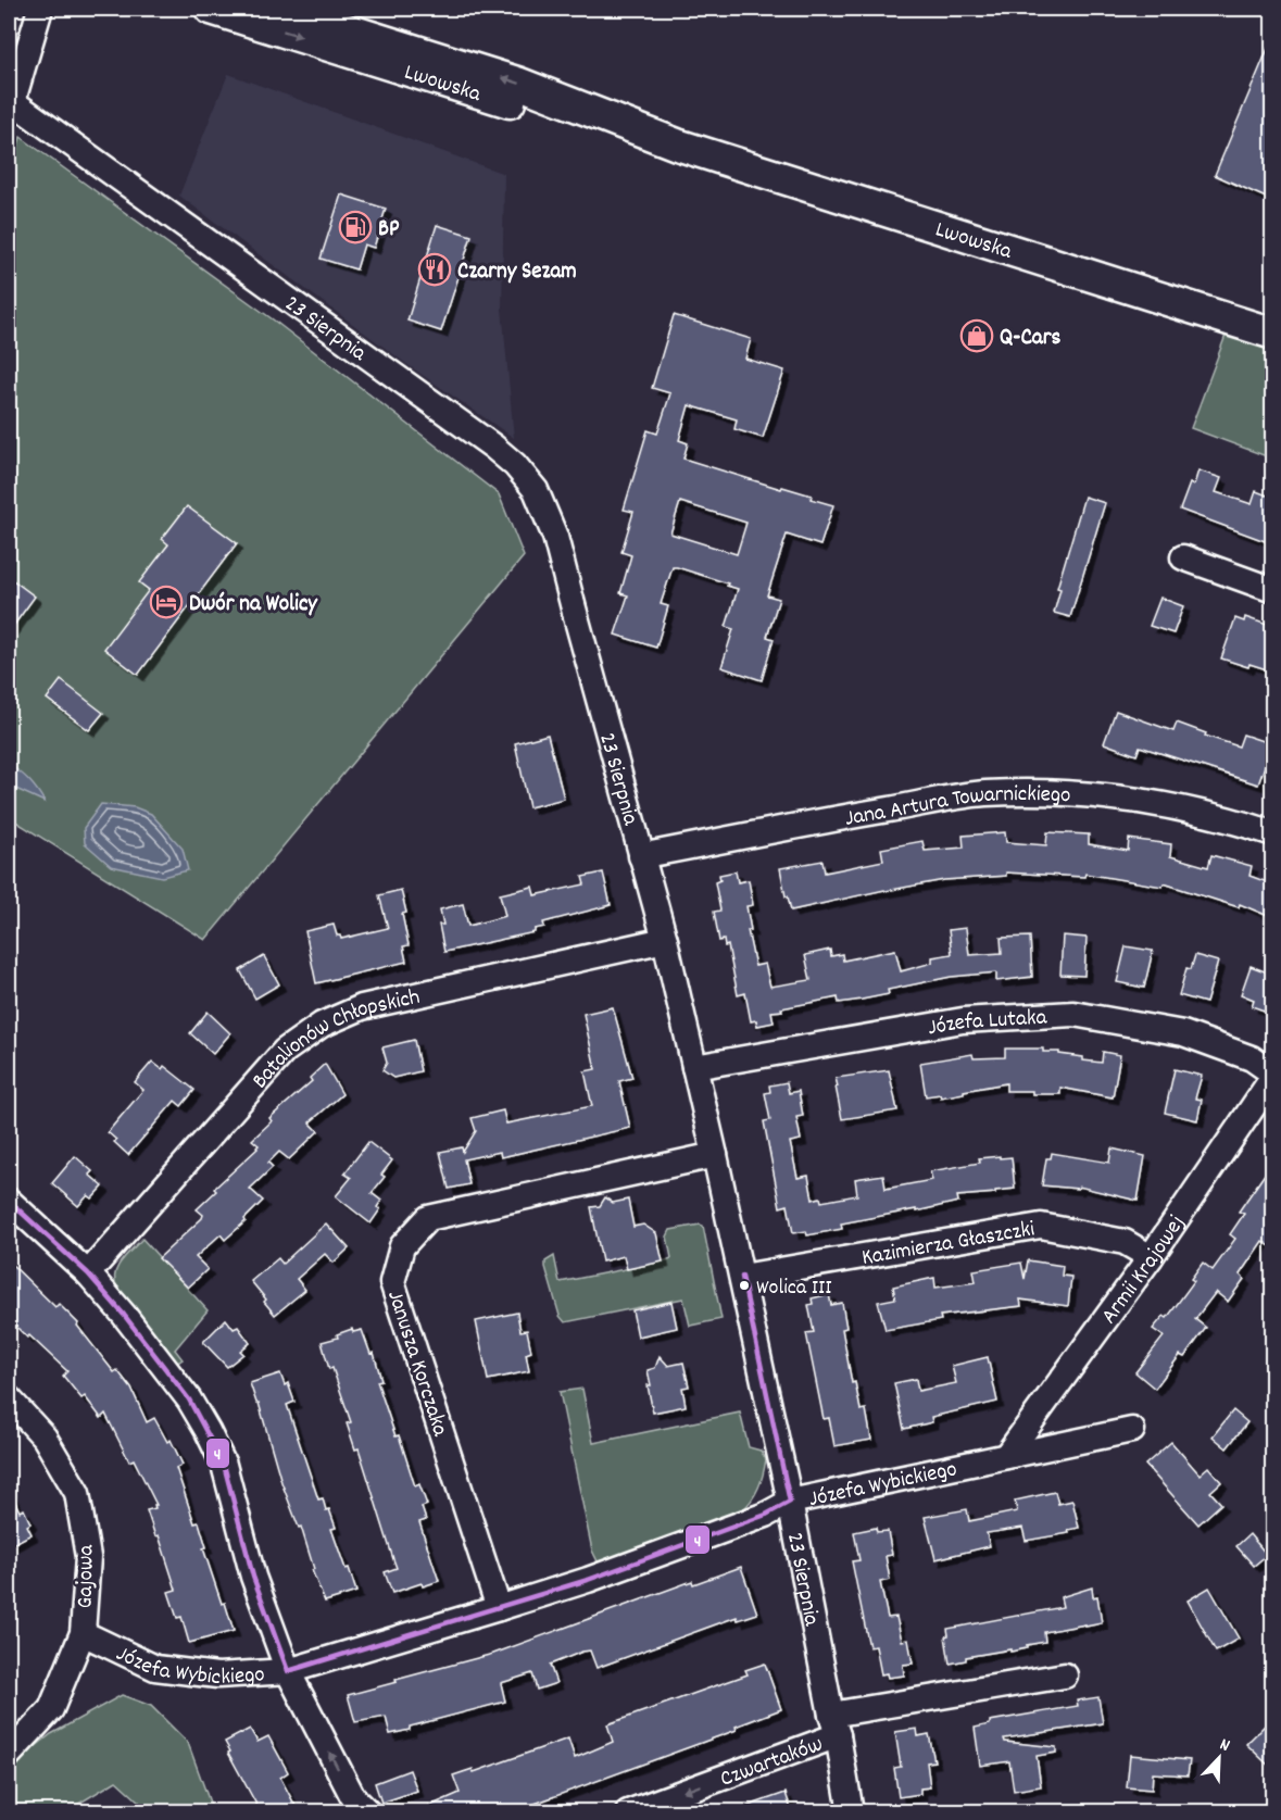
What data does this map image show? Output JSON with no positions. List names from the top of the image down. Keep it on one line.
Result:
{"streets":{"main road":["Lwowska"],"street":["23 Sierpnia","Jana Artura Towarnickiego","Józefa Lutaka","Batalionów Chłopskich","Kazimierza Głaszczki","Armii Krajowej","Janusza Korczaka","Józefa Wybickiego","Gajowa","Czwartaków"]},"crossings":[["23 Sierpnia","Jana Artura Towarnickiego"],["23 Sierpnia","Józefa Lutaka"],["23 Sierpnia","Batalionów Chłopskich"],["23 Sierpnia","Kazimierza Głaszczki"],["23 Sierpnia","Janusza Korczaka"],["23 Sierpnia","Józefa Wybickiego"],["23 Sierpnia","Czwartaków"],["Józefa Lutaka","Armii Krajowej"],["Kazimierza Głaszczki","Armii Krajowej"],["Armii Krajowej","Józefa Wybickiego"],["Janusza Korczaka","Józefa Wybickiego"],["Józefa Wybickiego","Gajowa"]],"one_way":["Czwartaków"],"places":{"fuel station":["BP"],"restaurant":["Czarny Sezam"],"shop":["Q-Cars"],"hotel":["Dwór na Wolicy"],"other":["Wolica III"]},"lines":["transit line 4"],"north":"top right"}
